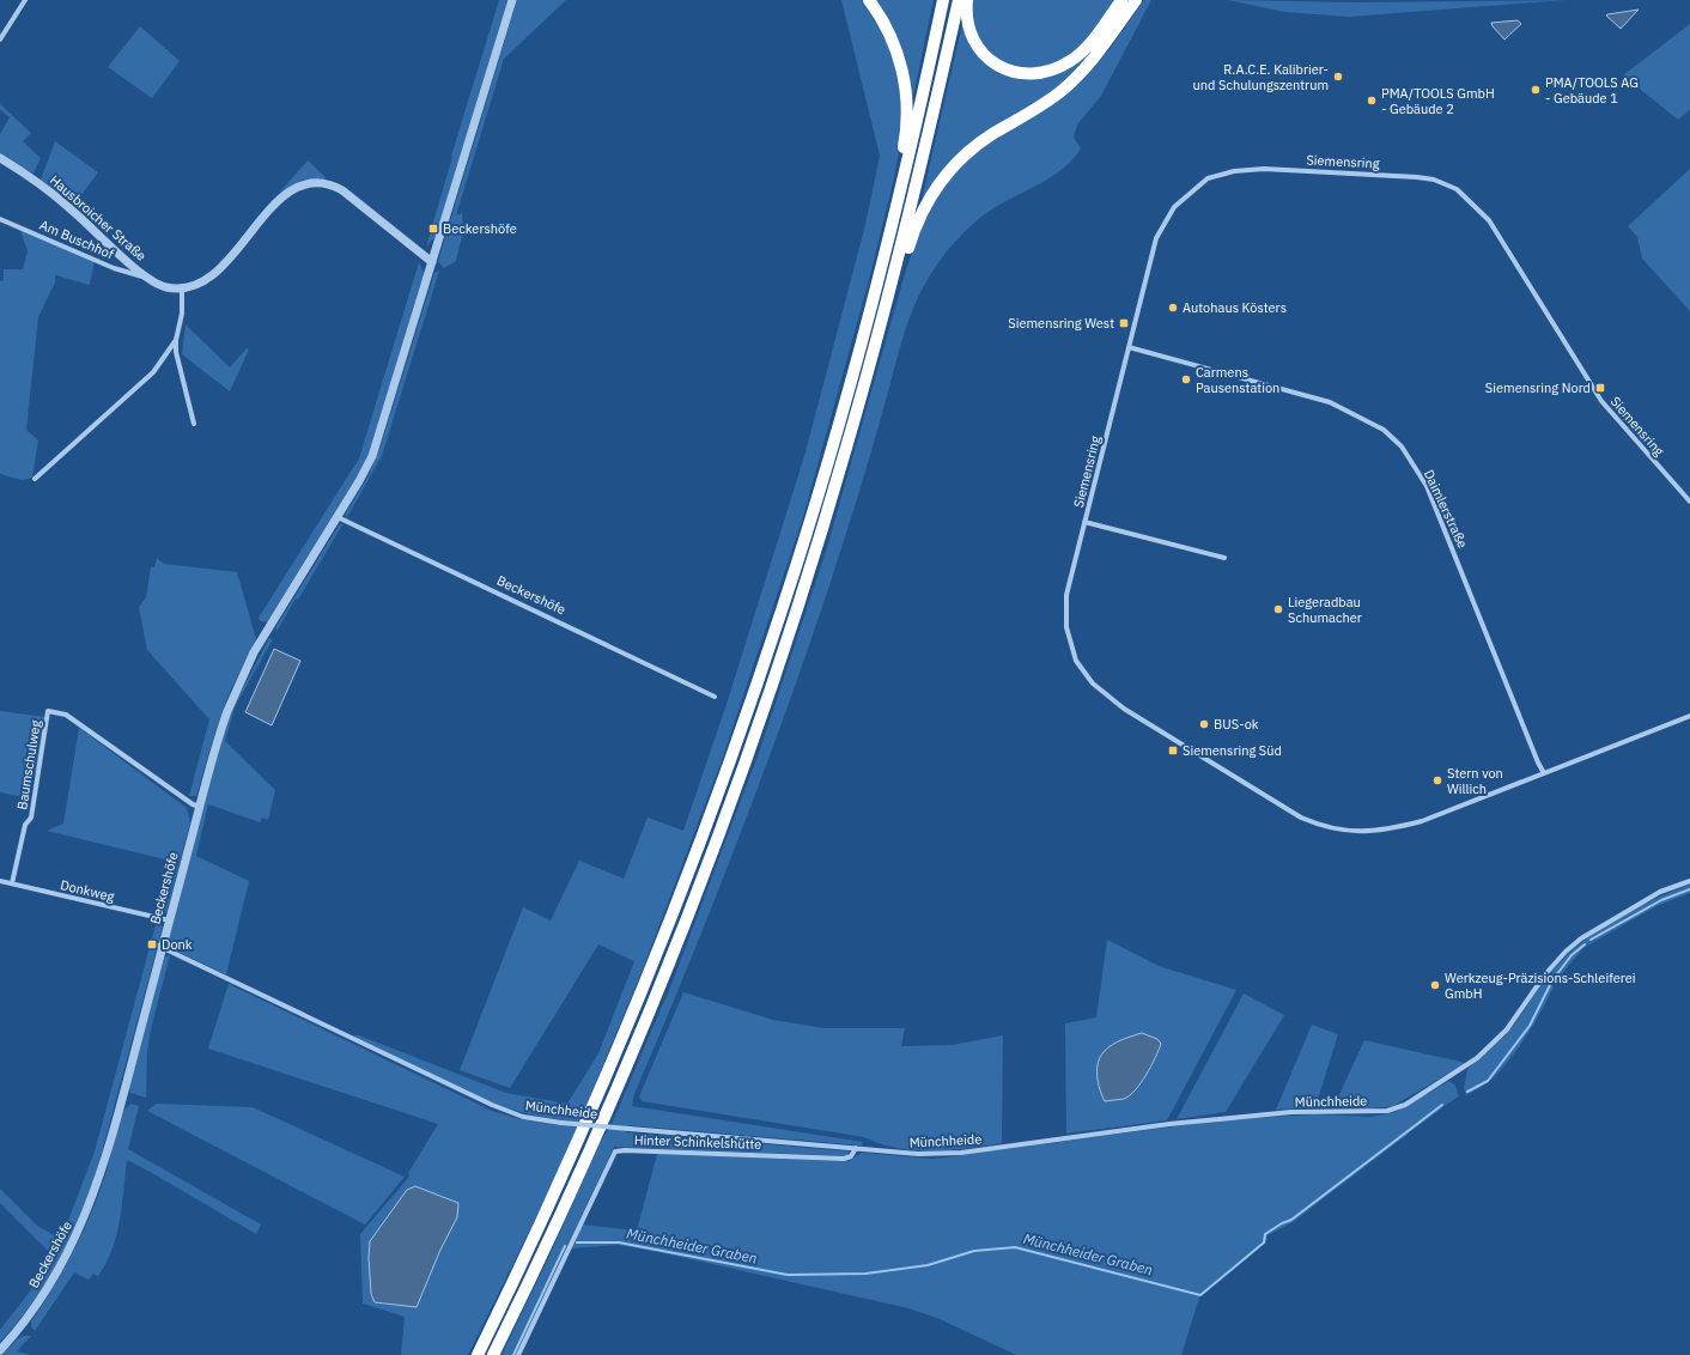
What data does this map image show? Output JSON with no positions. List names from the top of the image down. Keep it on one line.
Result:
{"streets":{"street":["Siemensring","Hausbroicher Straße","Am Buschhof","Daimlerstraße","Beckershöfe","Baumschulweg","Donkweg","Münchheide","Hinter Schinkelshütte"]},"crossings":[["Siemensring","Daimlerstraße"],["Hausbroicher Straße","Am Buschhof"],["Beckershöfe","Baumschulweg"],["Beckershöfe","Donkweg"],["Beckershöfe","Münchheide"],["Baumschulweg","Donkweg"],["Münchheide","Hinter Schinkelshütte"]],"water":["Münchheider Graben"],"places":{"other":["R.A.C.E. Kalibrier- und Schulungszentrum","PMA/TOOLS AG - Gebäude 1","PMA/TOOLS GmbH - Gebäude 2","Autohaus Kösters","Carmens Pausenstation","Liegeradbau Schumacher","BUS-ok","Stern von Willich","Werkzeug-Präzisions-Schleiferei GmbH"],"transit":["Beckershöfe","Siemensring West","Siemensring Nord","Siemensring Süd","Donk"]}}
